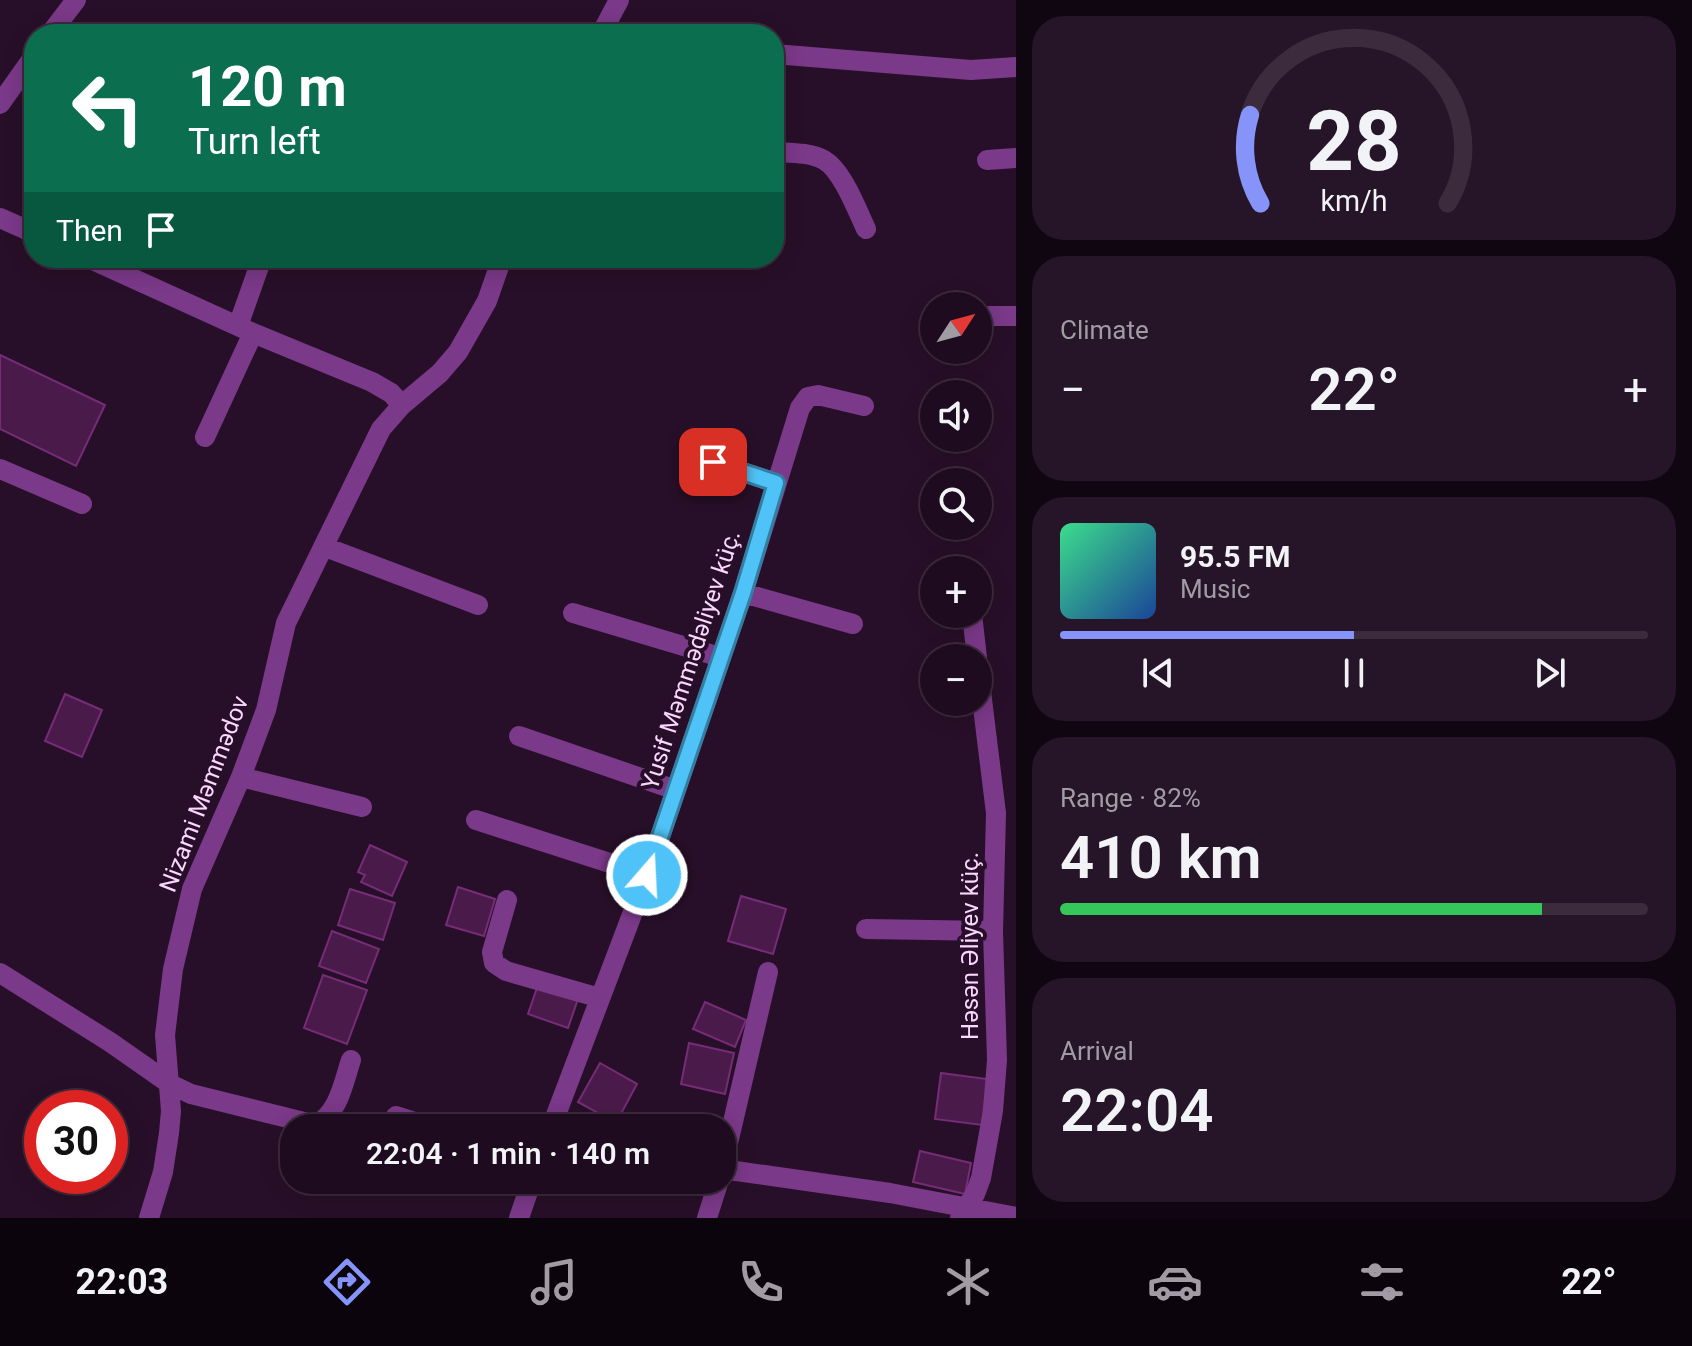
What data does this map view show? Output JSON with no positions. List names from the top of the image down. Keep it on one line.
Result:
{"streets":{"street":["Yusif Məmmədəliyev küç.","Nizami Məmmədov","Həsən Əliyev küç."]},"north":"top right","page":{"turn":["120 m","Turn left"],"then":"Then","tile":["Climate",["Range · 82%","410 km"],["Arrival","22:04"]],"map_buttons":["+","−"],"heat":["−","22°","+"],"song":["95.5 FM","Music"],"limit":"30","trip":"22:04 · 1 min · 140 m","tabs":["22:03","22°"],"gauge":["28","km/h"]}}
